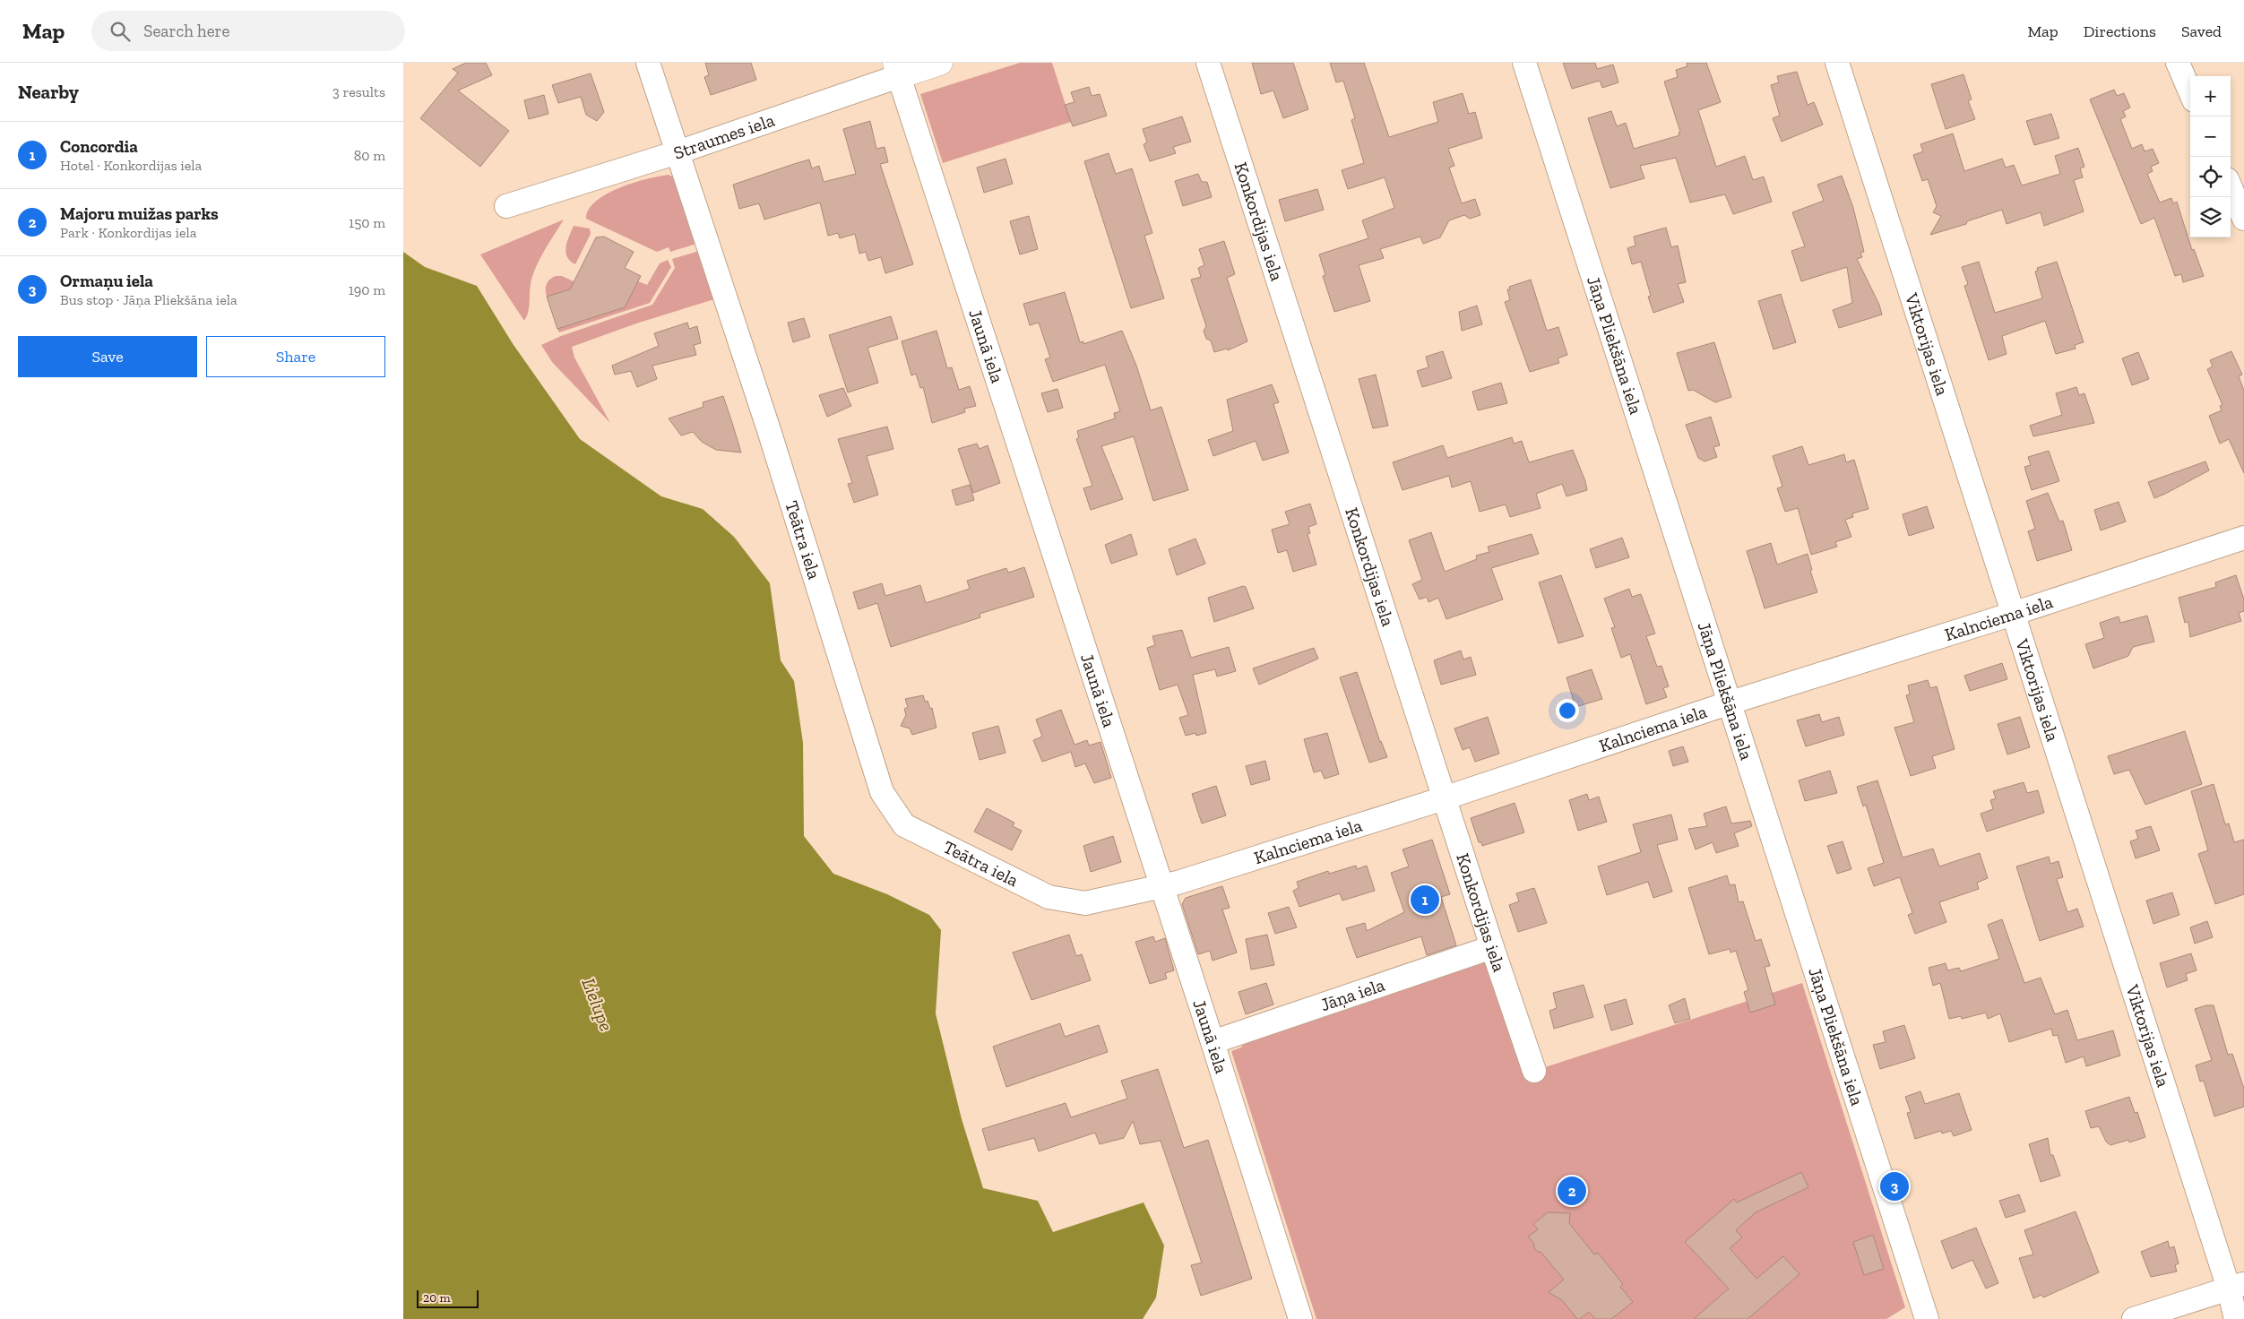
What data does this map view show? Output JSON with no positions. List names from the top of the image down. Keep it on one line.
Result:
{"streets":{"street":["Straumes iela","Konkordijas iela","Viktorijas iela","Jaunā iela","Jāņa Pliekšāna iela","Teātra iela","Kalnciema iela","Jāņa iela"]},"crossings":[["Straumes iela","Jaunā iela"],["Straumes iela","Teātra iela"],["Konkordijas iela","Kalnciema iela"],["Konkordijas iela","Jāņa iela"],["Viktorijas iela","Kalnciema iela"],["Jaunā iela","Kalnciema iela"],["Jaunā iela","Jāņa iela"],["Jāņa Pliekšāna iela","Kalnciema iela"],["Teātra iela","Kalnciema iela"]],"water":["Lielupe"],"scale_bar":"20 m","page":{"header":"Map","search":"Search here","nav":["Map","Directions","Saved"],"heading":["Nearby","3 results"],"map_buttons":["+","−"],"list":[{"mark":"1","name":"Concordia","note":"Hotel · Konkordijas iela","value":"80 m"},{"mark":"2","name":"Majoru muižas parks","note":"Park · Konkordijas iela","value":"150 m"},{"mark":"3","name":"Ormaņu iela","note":"Bus stop · Jāņa Pliekšāna iela","value":"190 m"}],"buttons":["Save","Share"],"pins":["1","3","2"],"scale":"20 m"}}
